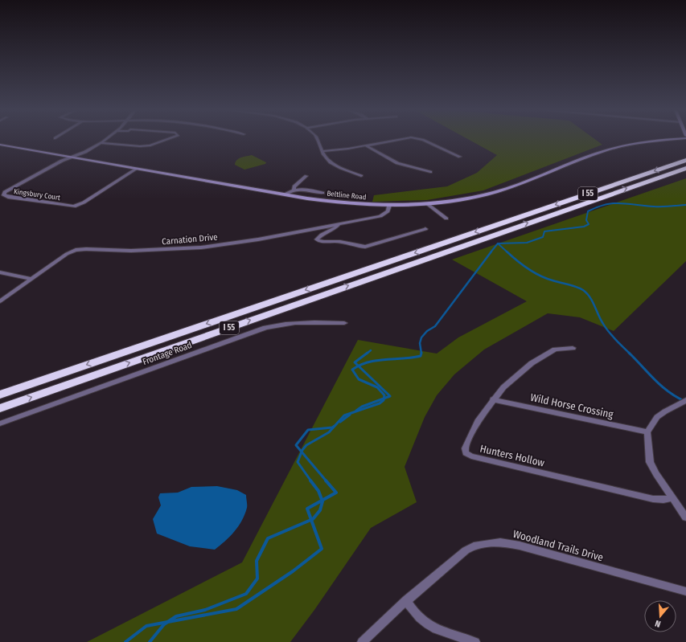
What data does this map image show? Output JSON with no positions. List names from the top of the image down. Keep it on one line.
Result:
{"streets":{"highway":["I 55"],"main road":["Beltline Road"],"street":["Kingsbury Court","Carnation Drive","Frontage Road","Wild Horse Crossing","Hunters Hollow","Woodland Trails Drive"]},"crossings":[["Kingsbury Court","Beltline Road"],["Beltline Road","Carnation Drive"],["Wild Horse Crossing","Hunters Hollow"]],"north":"bottom"}
